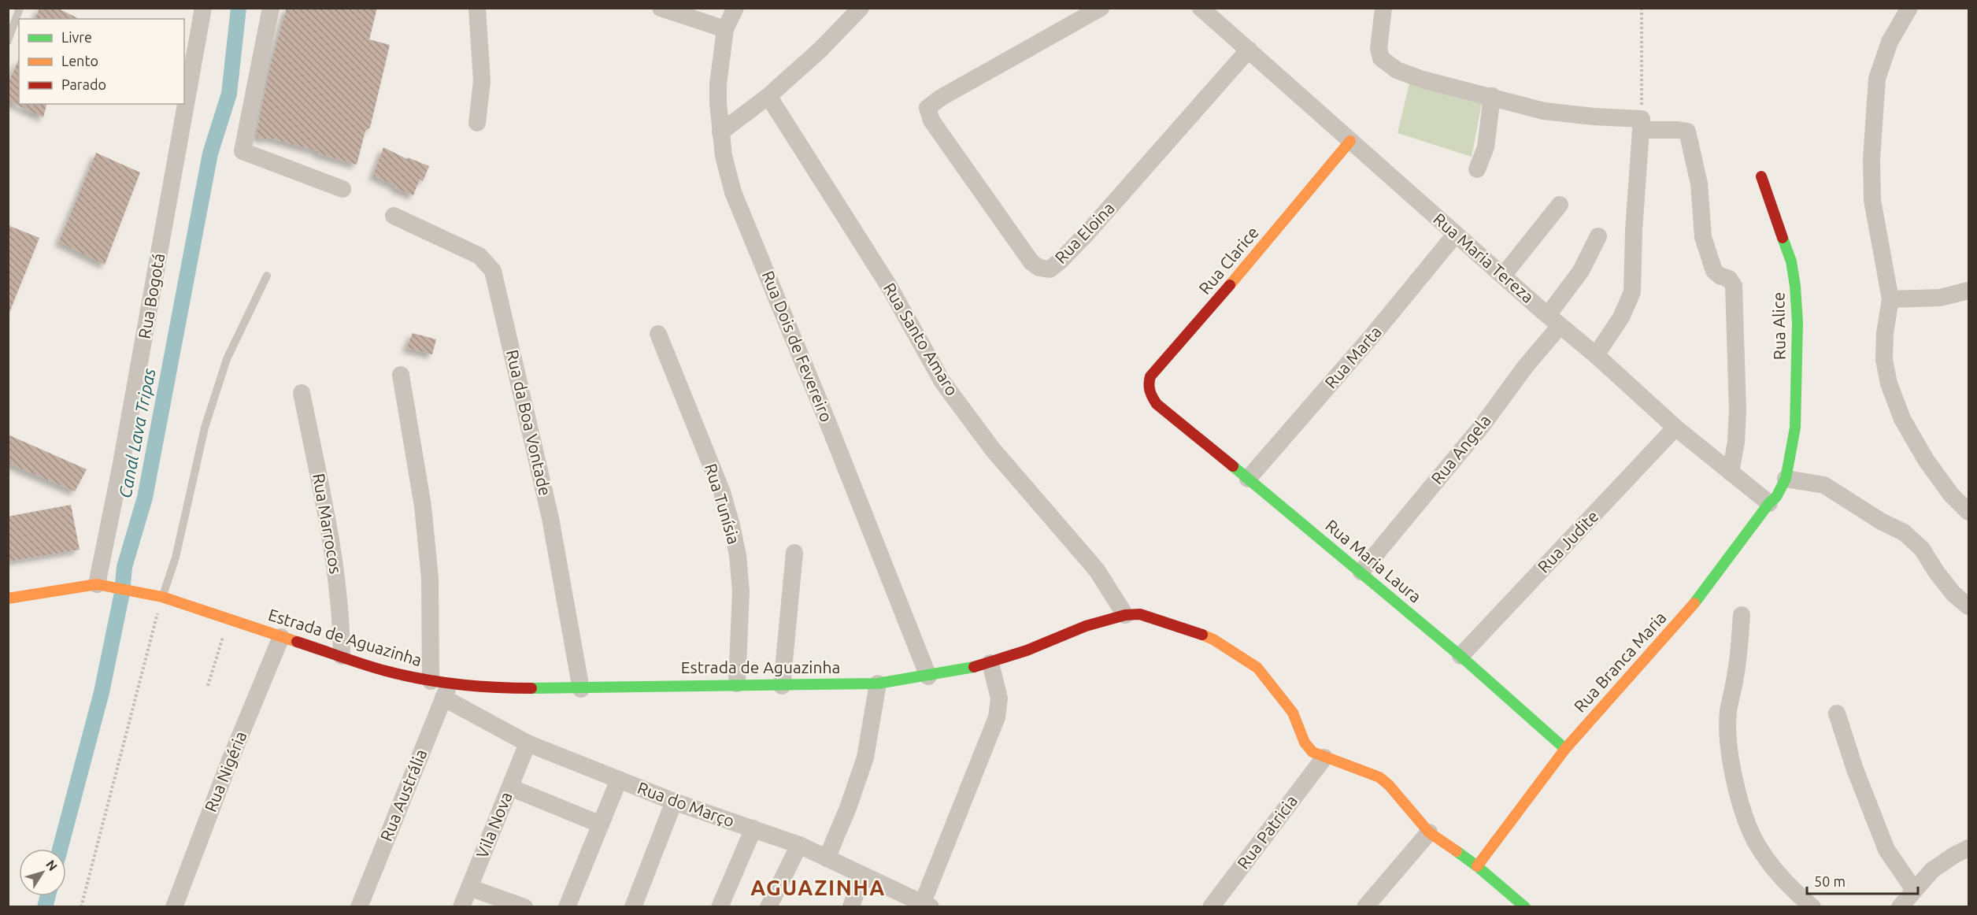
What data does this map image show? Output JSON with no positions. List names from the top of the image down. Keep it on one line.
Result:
{"streets":{"street":["Rua Eloina","Rua Maria Tereza","Rua Clarice","Rua Bogotá","Rua Alice","Rua Santo Amaro","Rua Dois de Fevereiro","Rua Marta","Rua da Boa Vontade","Rua Angela","Rua Tunísia","Rua Marrocos","Rua Judite","Rua Maria Laura","Estrada de Aguazinha","Rua Branca Maria","Rua Nigéria","Rua Austrália","Rua do Março","Vila Nova","Rua Patricia"]},"crossings":[["Rua Eloina","Rua Maria Tereza"],["Rua Maria Tereza","Rua Clarice"],["Rua Maria Tereza","Rua Marta"],["Rua Maria Tereza","Rua Angela"],["Rua Maria Tereza","Rua Judite"],["Rua Maria Tereza","Rua Branca Maria"],["Rua Clarice","Rua Maria Laura"],["Rua Bogotá","Estrada de Aguazinha"],["Rua Alice","Rua Branca Maria"],["Rua Santo Amaro","Estrada de Aguazinha"],["Rua Dois de Fevereiro","Estrada de Aguazinha"],["Rua Marta","Rua Maria Laura"],["Rua da Boa Vontade","Estrada de Aguazinha"],["Rua Angela","Rua Maria Laura"],["Rua Tunísia","Estrada de Aguazinha"],["Rua Marrocos","Estrada de Aguazinha"],["Rua Judite","Rua Maria Laura"],["Rua Maria Laura","Rua Branca Maria"],["Estrada de Aguazinha","Rua Branca Maria"],["Estrada de Aguazinha","Rua Nigéria"],["Estrada de Aguazinha","Rua Austrália"],["Estrada de Aguazinha","Rua do Março"],["Estrada de Aguazinha","Rua Patricia"],["Rua Austrália","Rua do Março"],["Rua do Março","Vila Nova"]],"districts":["AGUAZINHA"],"water":["Canal Lava Tripas"],"legend":["Livre","Lento","Parado"],"scale_bar":"50 m","north":"top right"}
